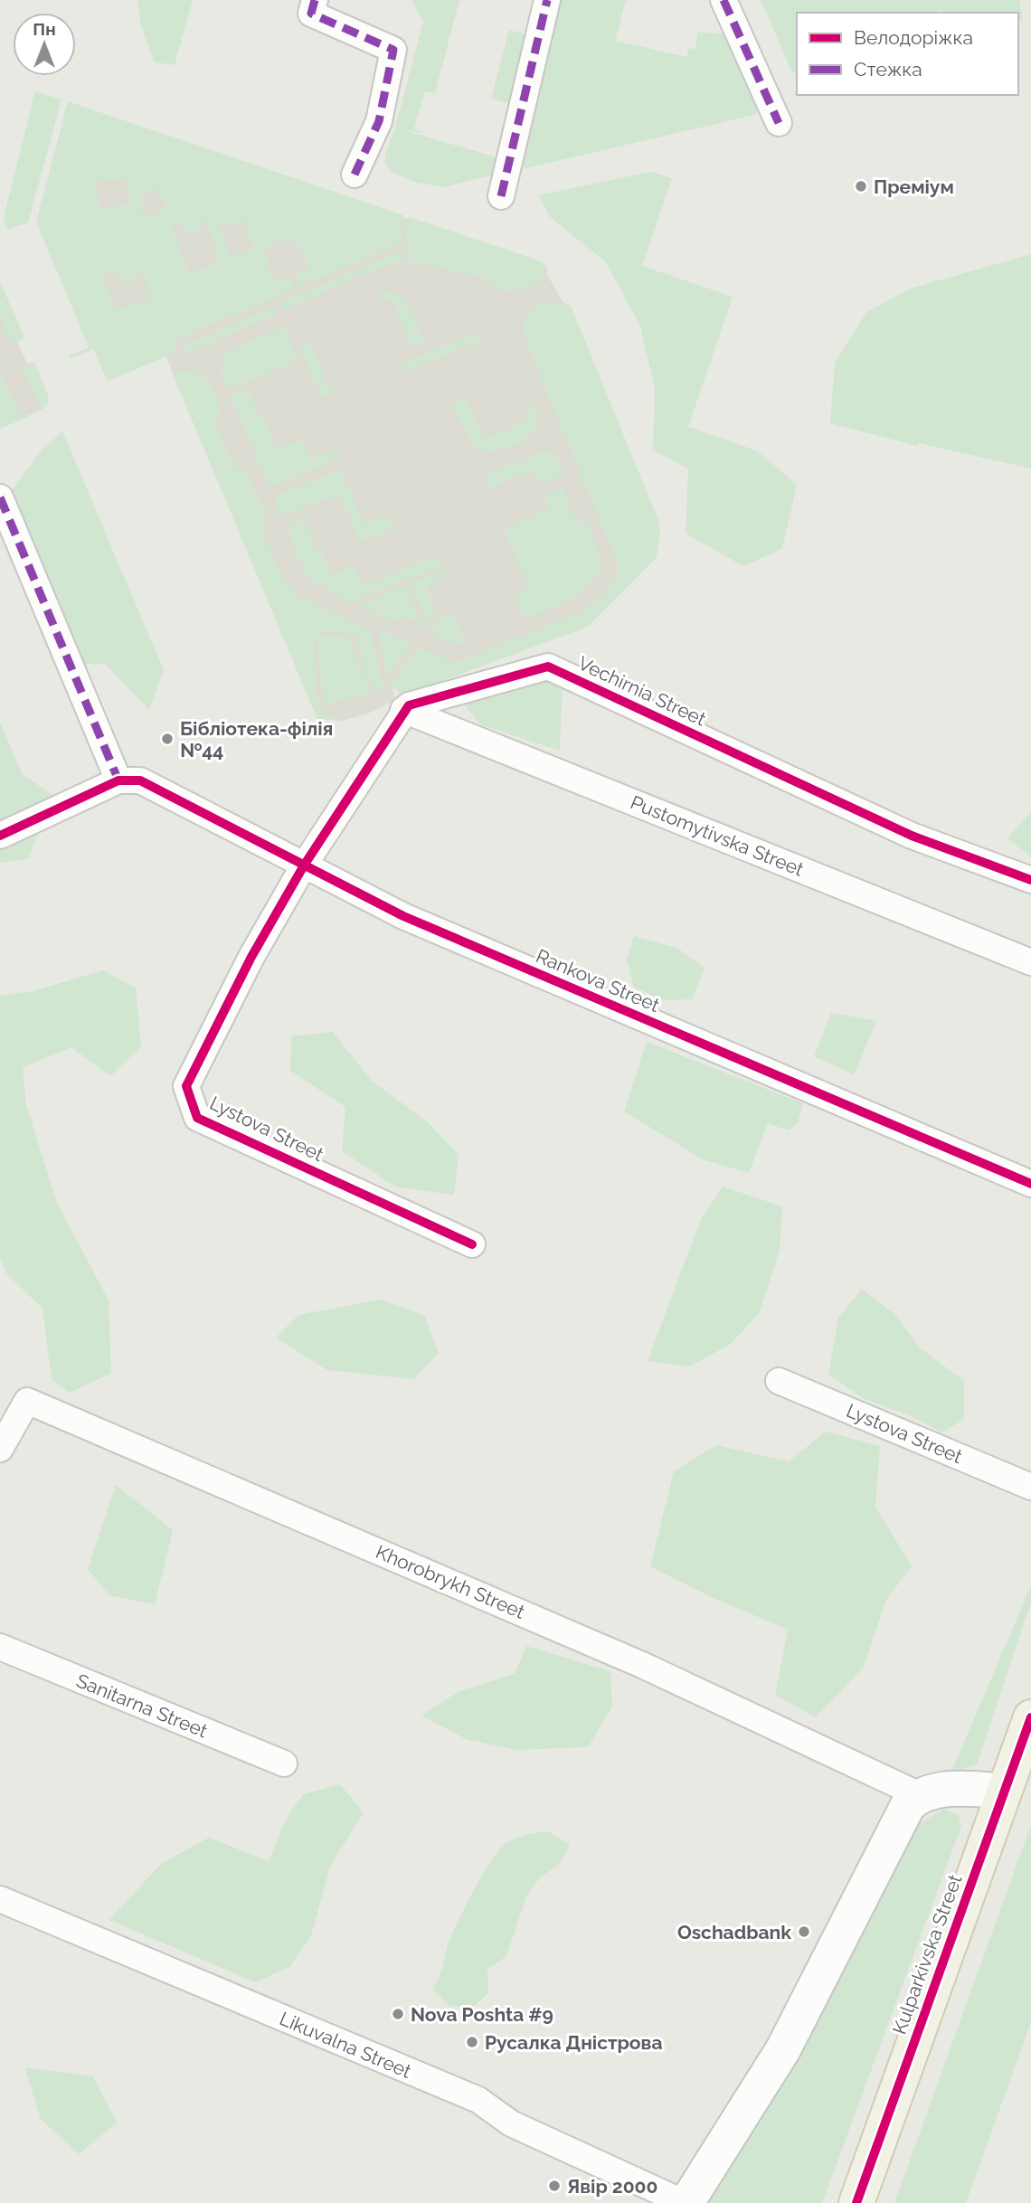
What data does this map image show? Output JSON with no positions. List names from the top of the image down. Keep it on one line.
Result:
{"streets":{"main road":["Kulparkivska Street"],"street":["Vechirnia Street","Pustomytivska Street","Rankova Street","Lystova Street","Khorobrykh Street","Sanitarna Street","Likuvalna Street"]},"crossings":[["Vechirnia Street","Pustomytivska Street"],["Rankova Street","Lystova Street"]],"places":["Преміум","Бібліотека-філія №44","Oschadbank","Nova Poshta #9","Русалка Дністрова","Явір 2000"],"legend":["Велодоріжка","Стежка"],"north":"top"}
